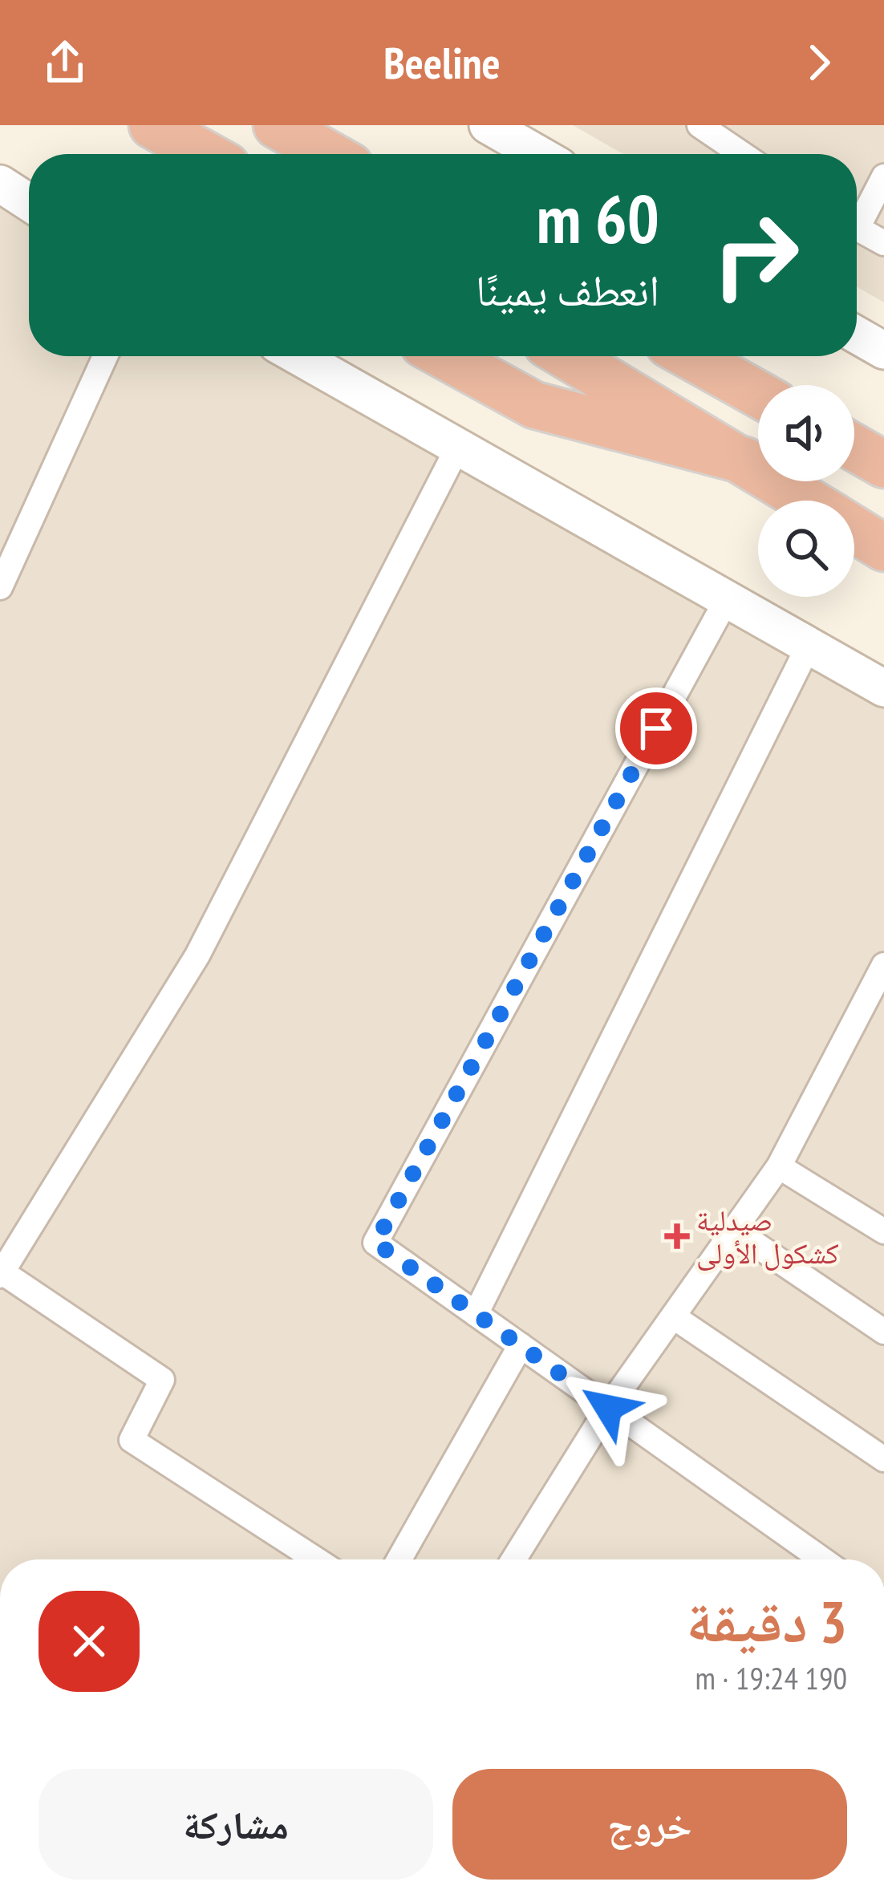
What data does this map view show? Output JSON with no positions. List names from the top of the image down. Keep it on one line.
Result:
{"places":{"health":["صيدلية كشكول الأولى"]},"page":{"header":"Beeline","turn":["60 m","انعطف يمينًا"],"heading":["3 دقيقة","190 m · 19:24"],"buttons":["خروج","مشاركة"]}}
